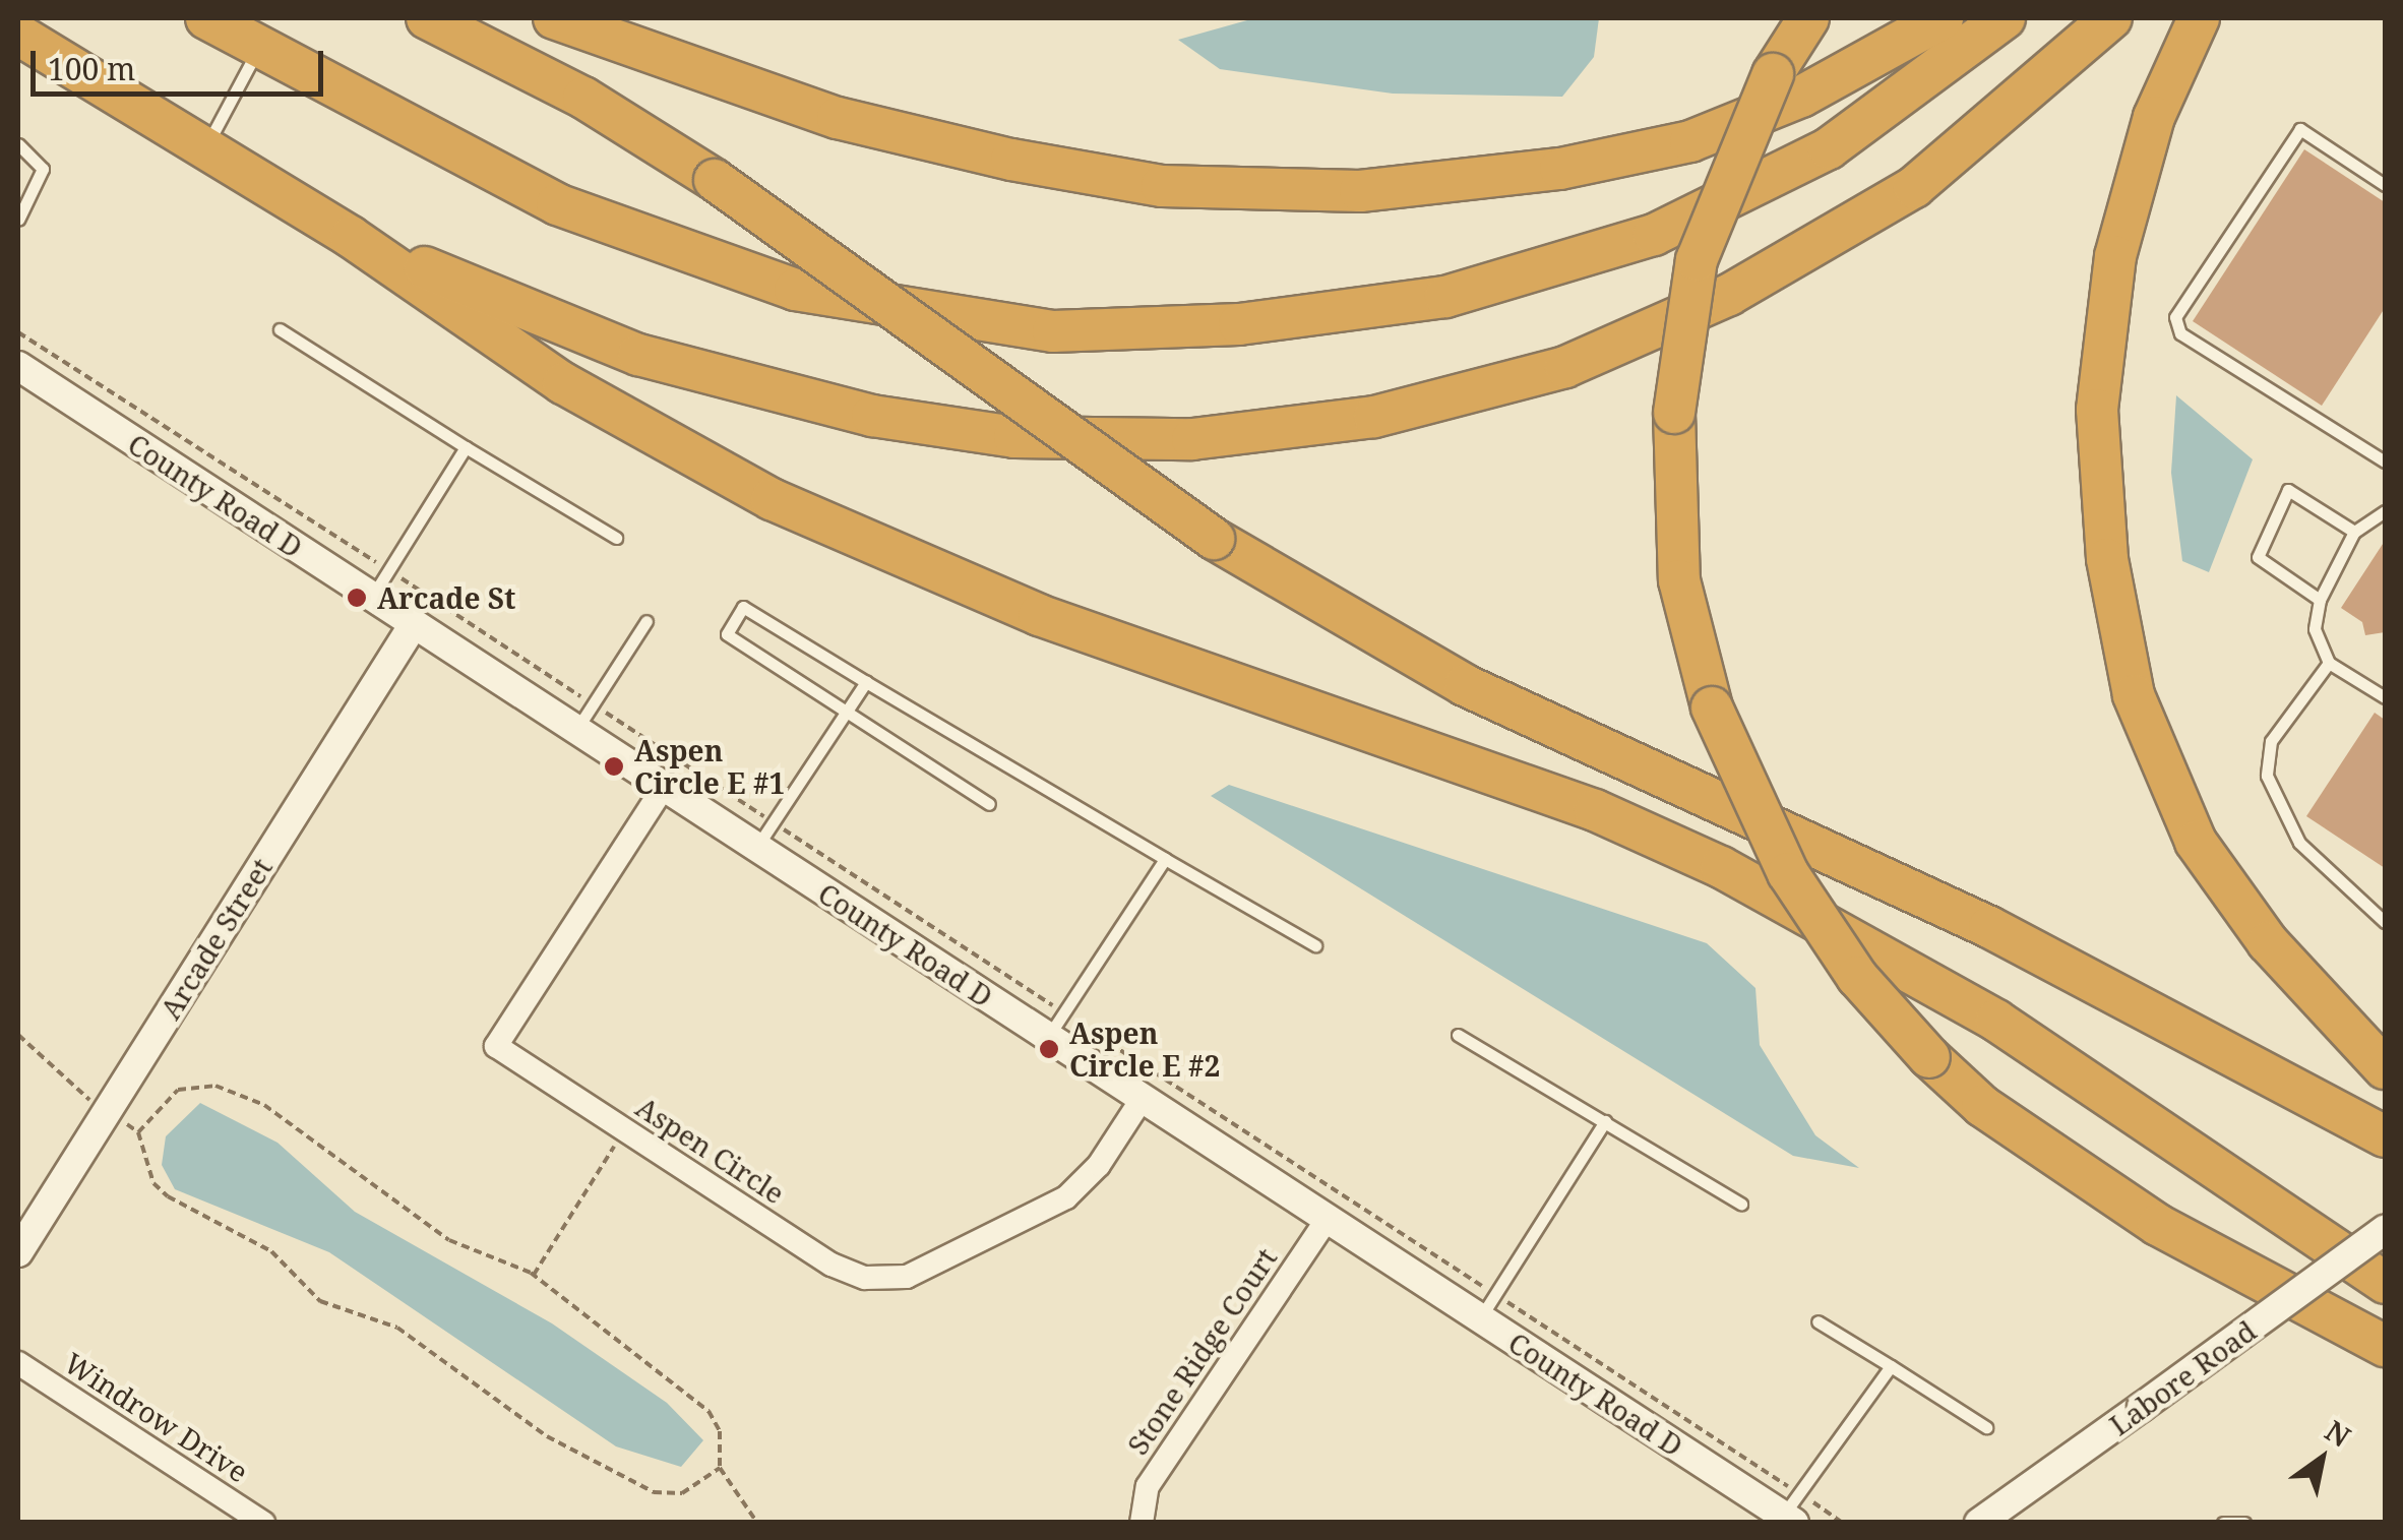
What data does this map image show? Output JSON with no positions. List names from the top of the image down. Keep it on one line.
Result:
{"streets":{"street":["County Road D","Arcade Street","Aspen Circle","Stone Ridge Court","Labore Road","Windrow Drive"]},"crossings":[["County Road D","Arcade Street"],["County Road D","Aspen Circle"],["County Road D","Stone Ridge Court"]],"places":["Arcade St","Aspen Circle E #1","Aspen Circle E #2"],"scale_bar":"100 m","north":"top right"}
